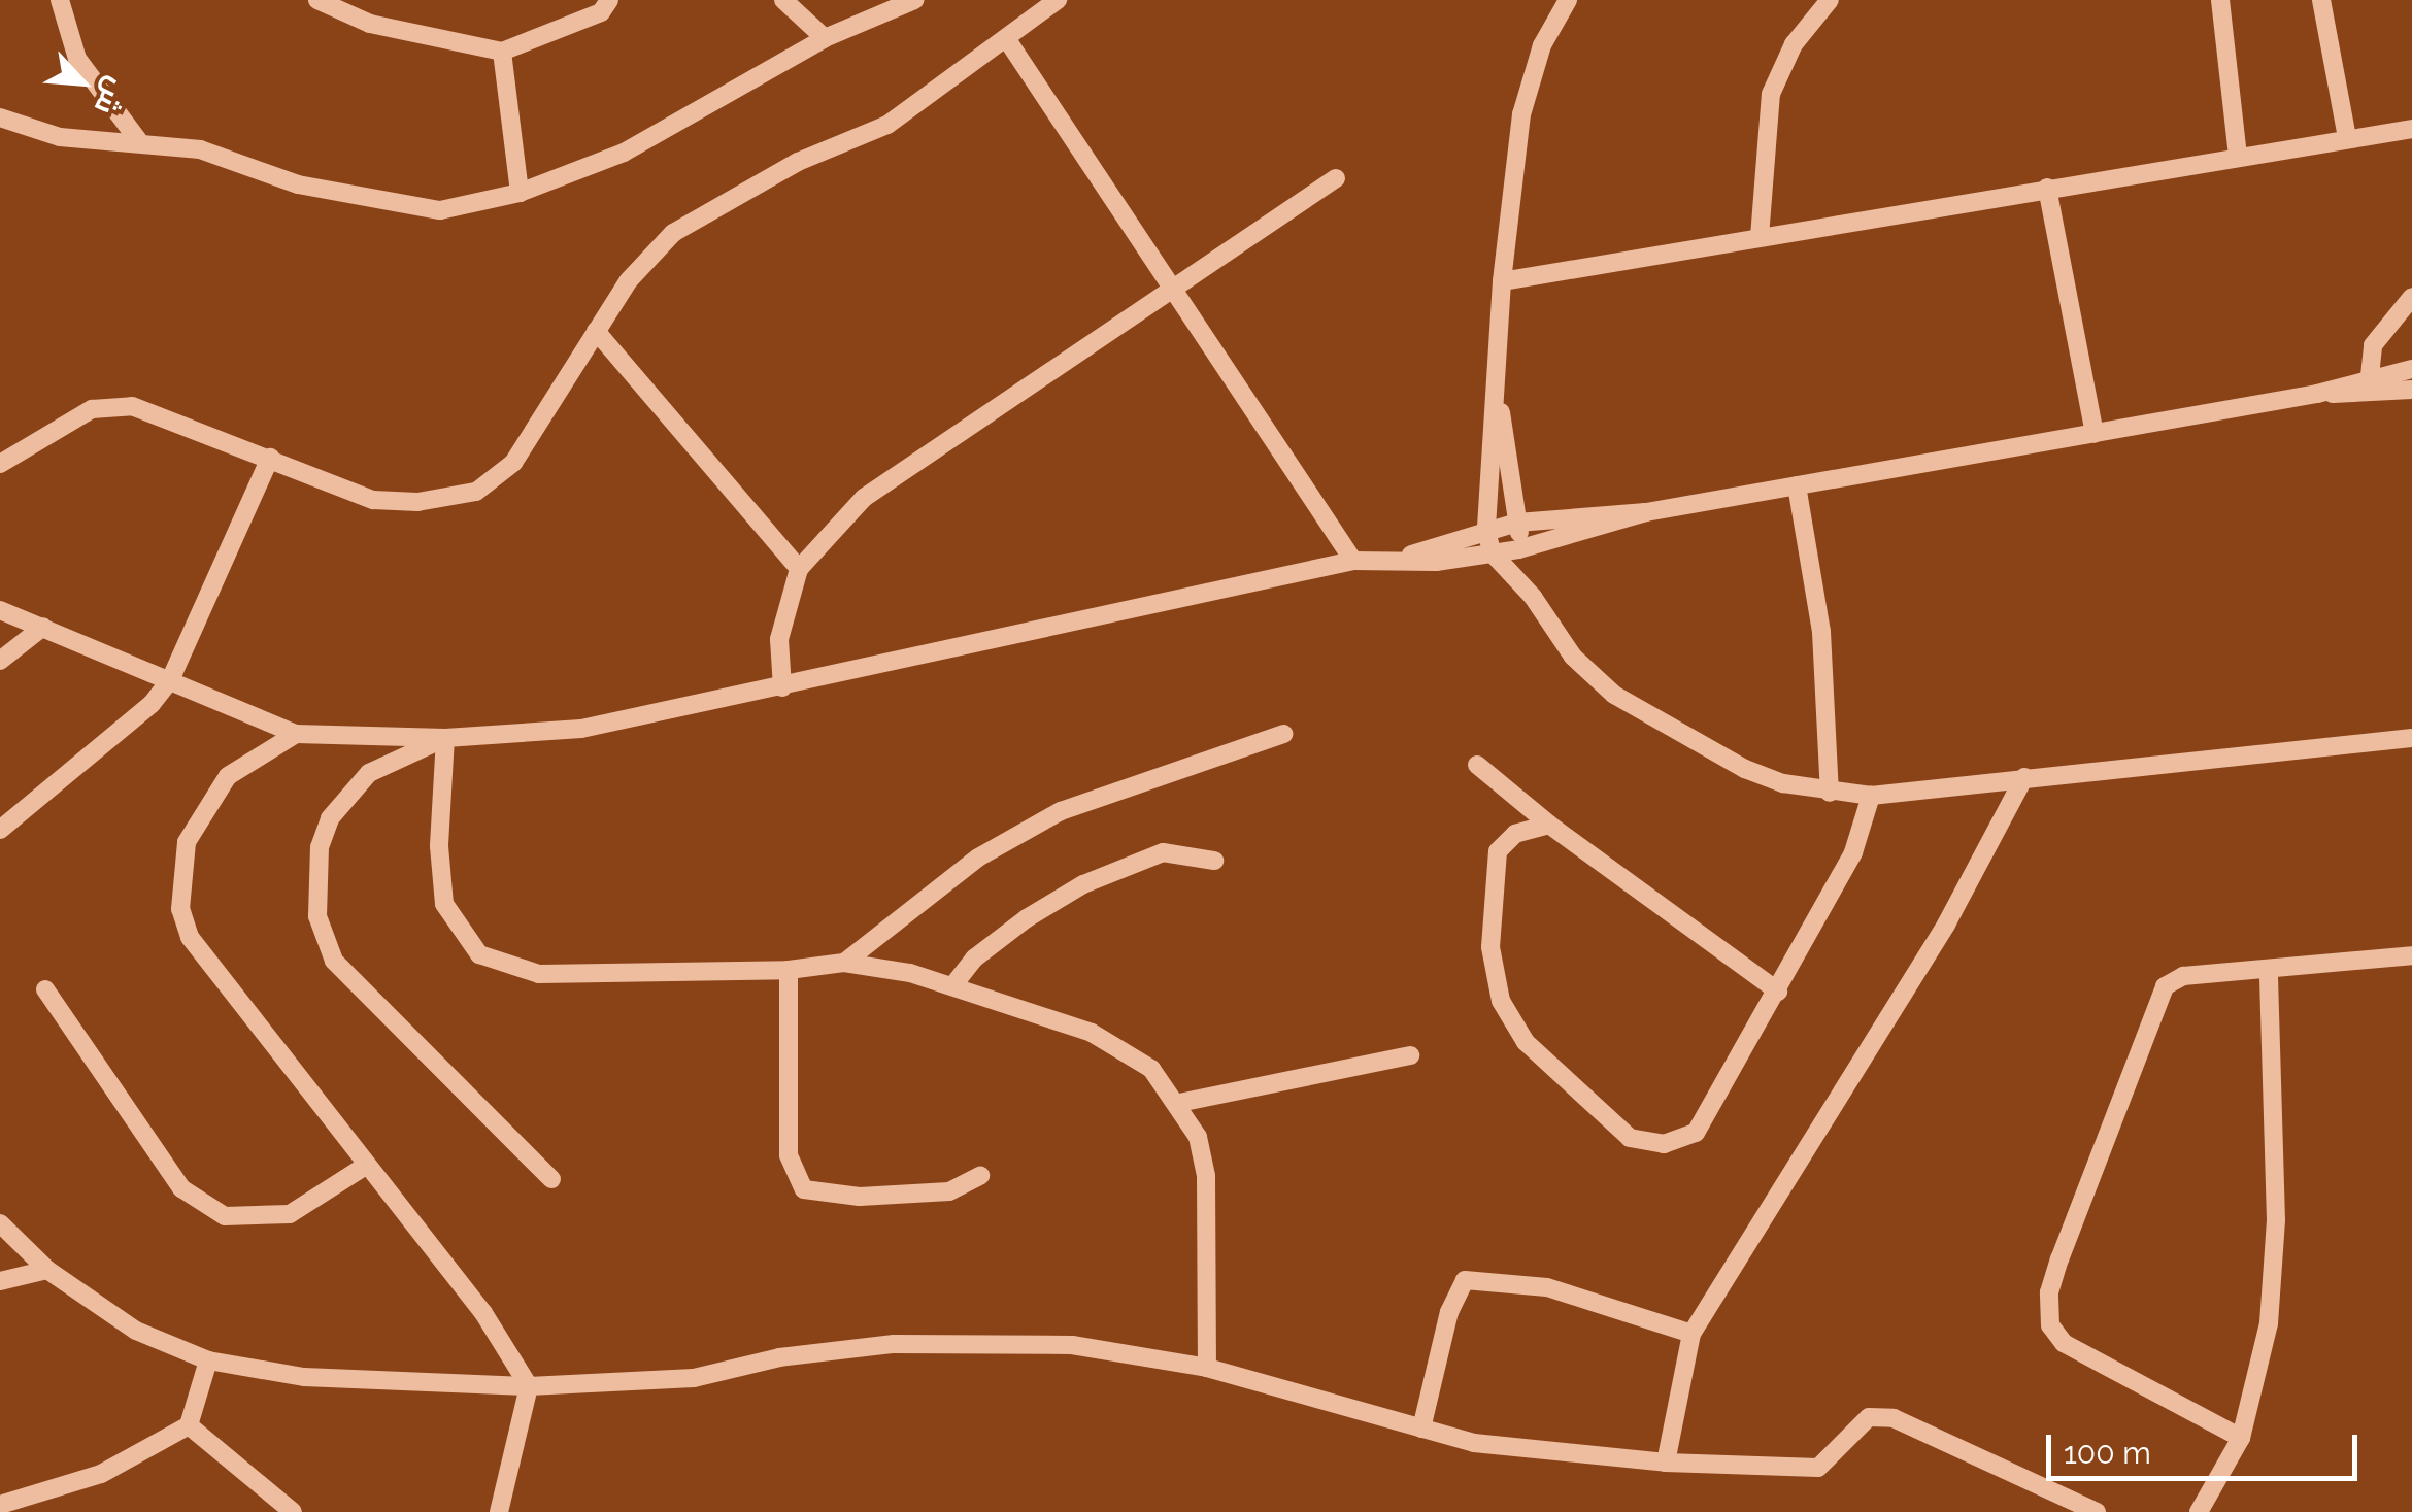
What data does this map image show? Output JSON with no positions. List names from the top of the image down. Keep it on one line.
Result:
{"scale_bar":"100 m","north":"bottom right"}
